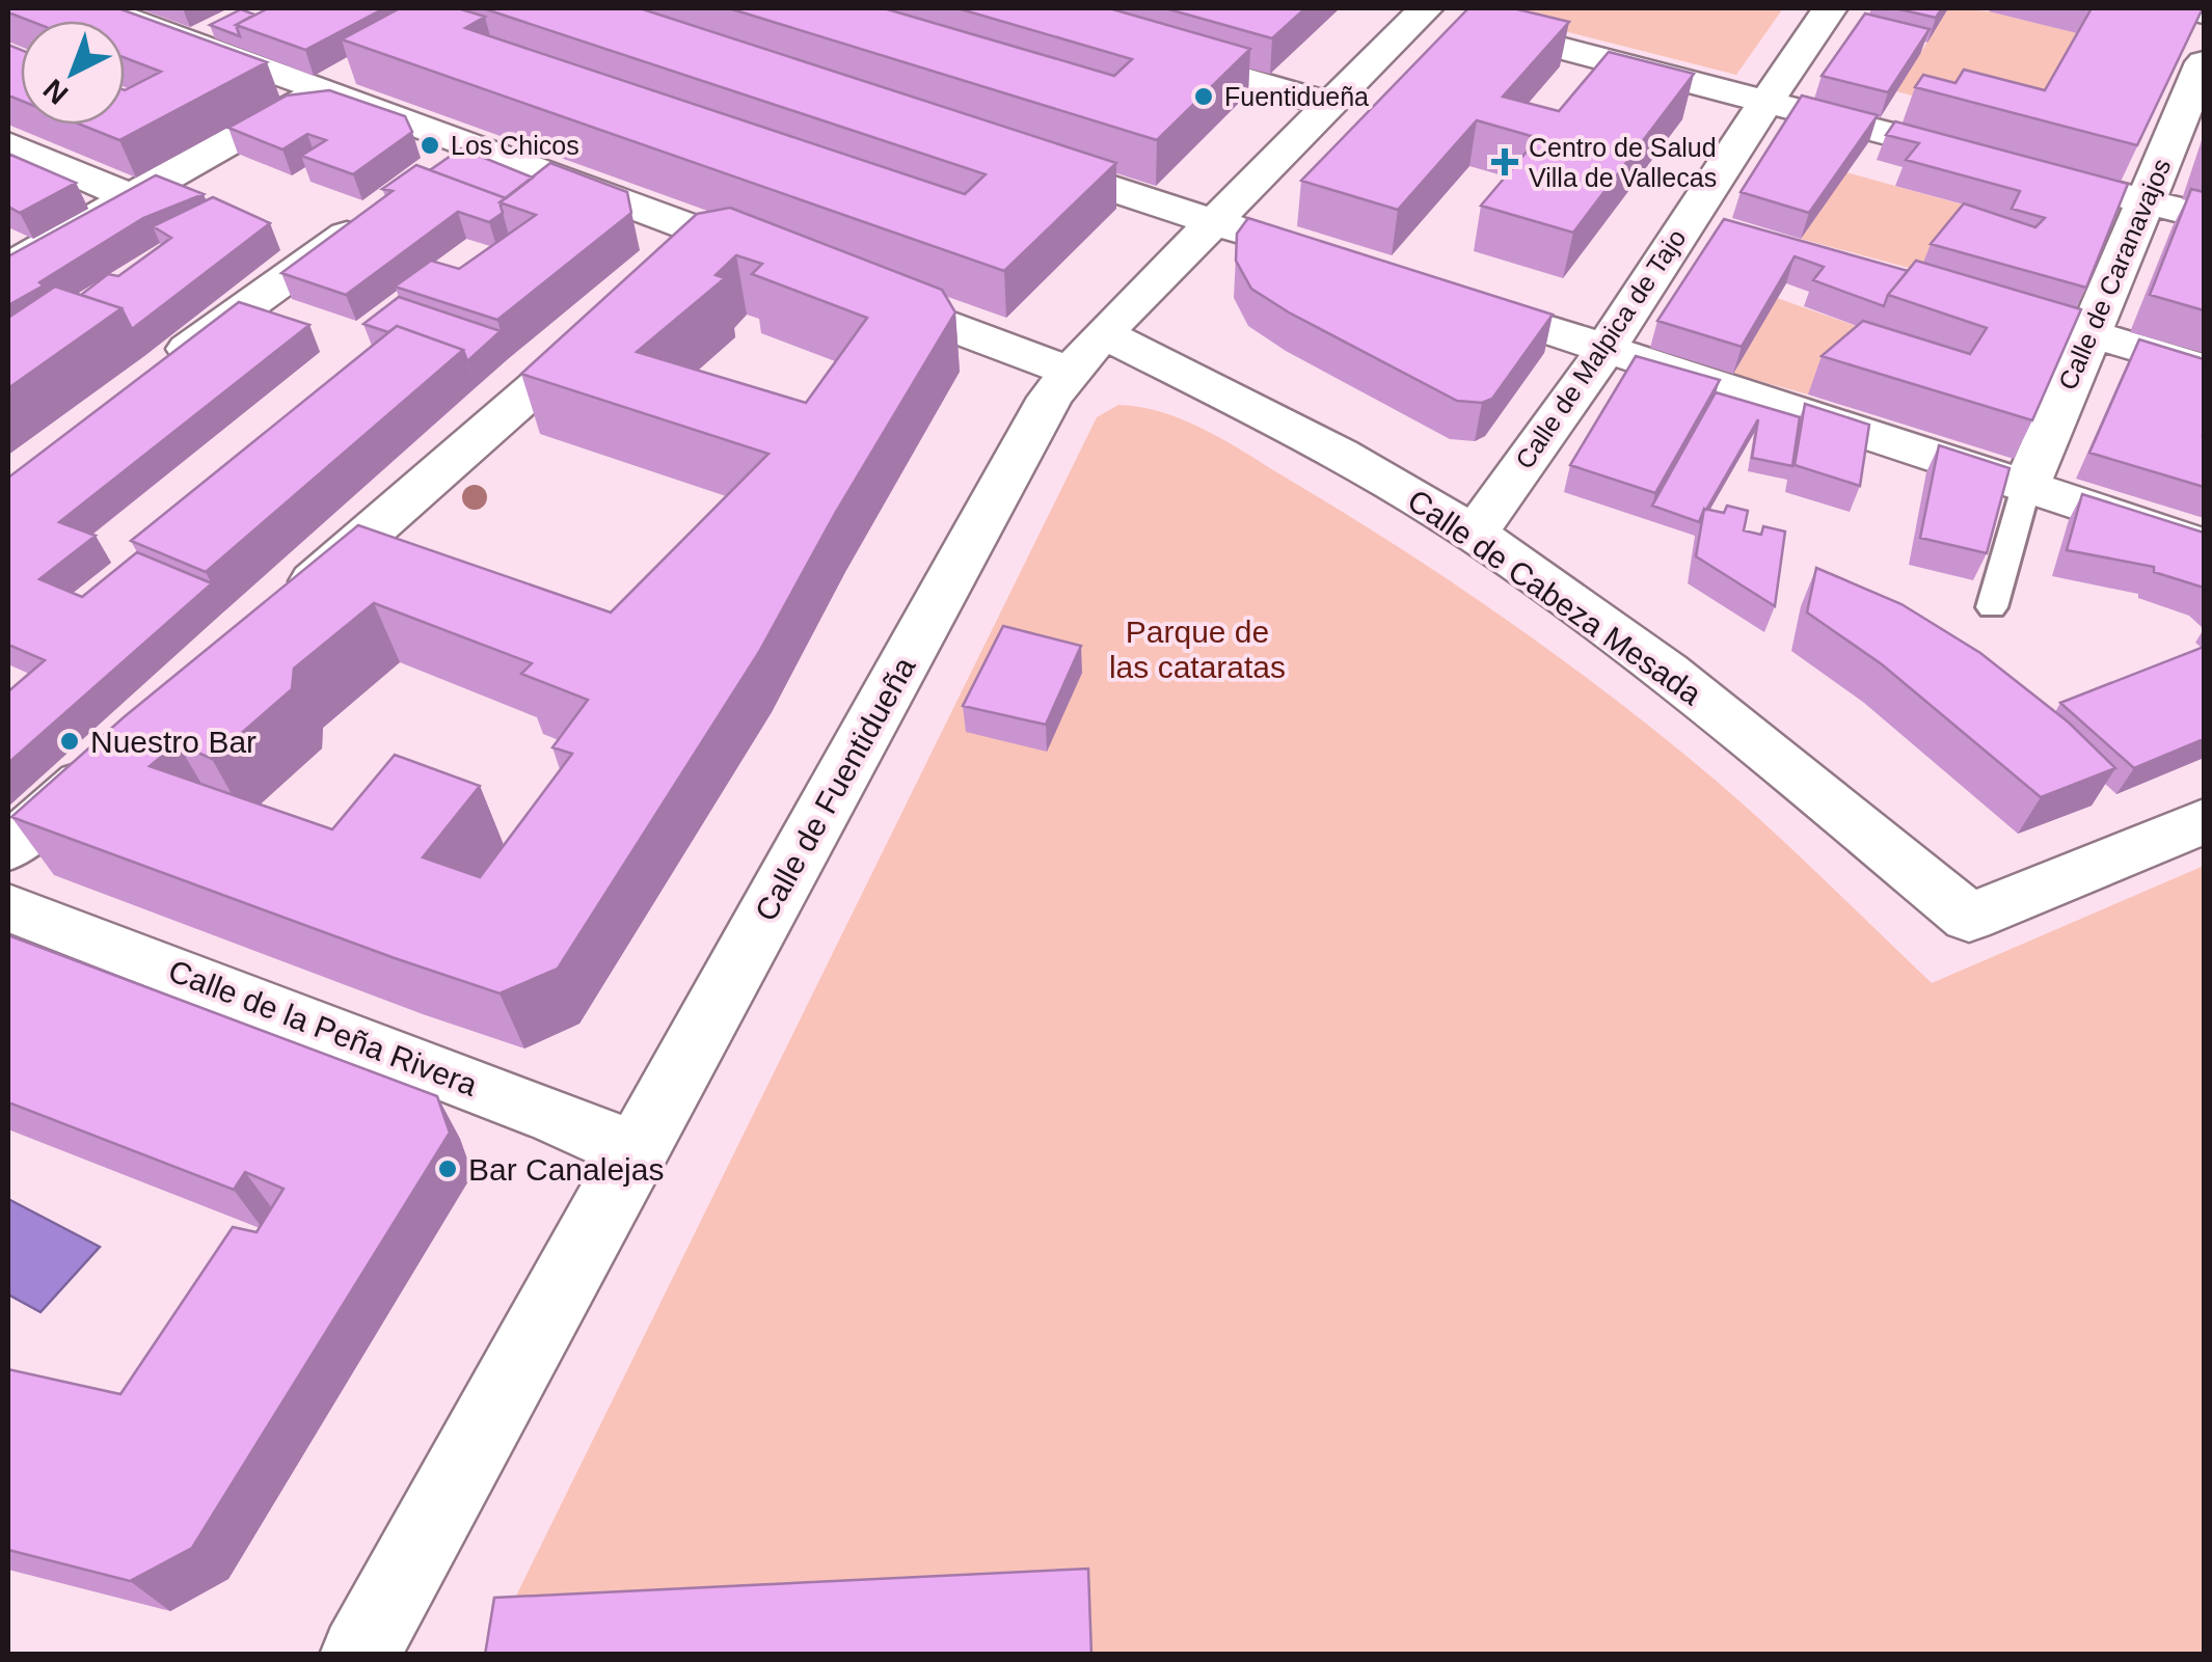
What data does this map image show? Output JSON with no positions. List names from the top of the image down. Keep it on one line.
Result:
{"streets":{"street":["Calle de Caranavajos","Calle de Malpica de Tajo","Calle de Cabeza Mesada","Calle de Fuentidueña","Calle de la Peña Rivera"]},"crossings":[["Calle de Malpica de Tajo","Calle de Cabeza Mesada"],["Calle de Cabeza Mesada","Calle de Fuentidueña"],["Calle de Fuentidueña","Calle de la Peña Rivera"]],"parks":["Parque de las cataratas"],"places":{"other":["Fuentidueña","Los Chicos","Nuestro Bar","Bar Canalejas"],"health":["Centro de Salud Villa de Vallecas"]},"north":"bottom left"}
